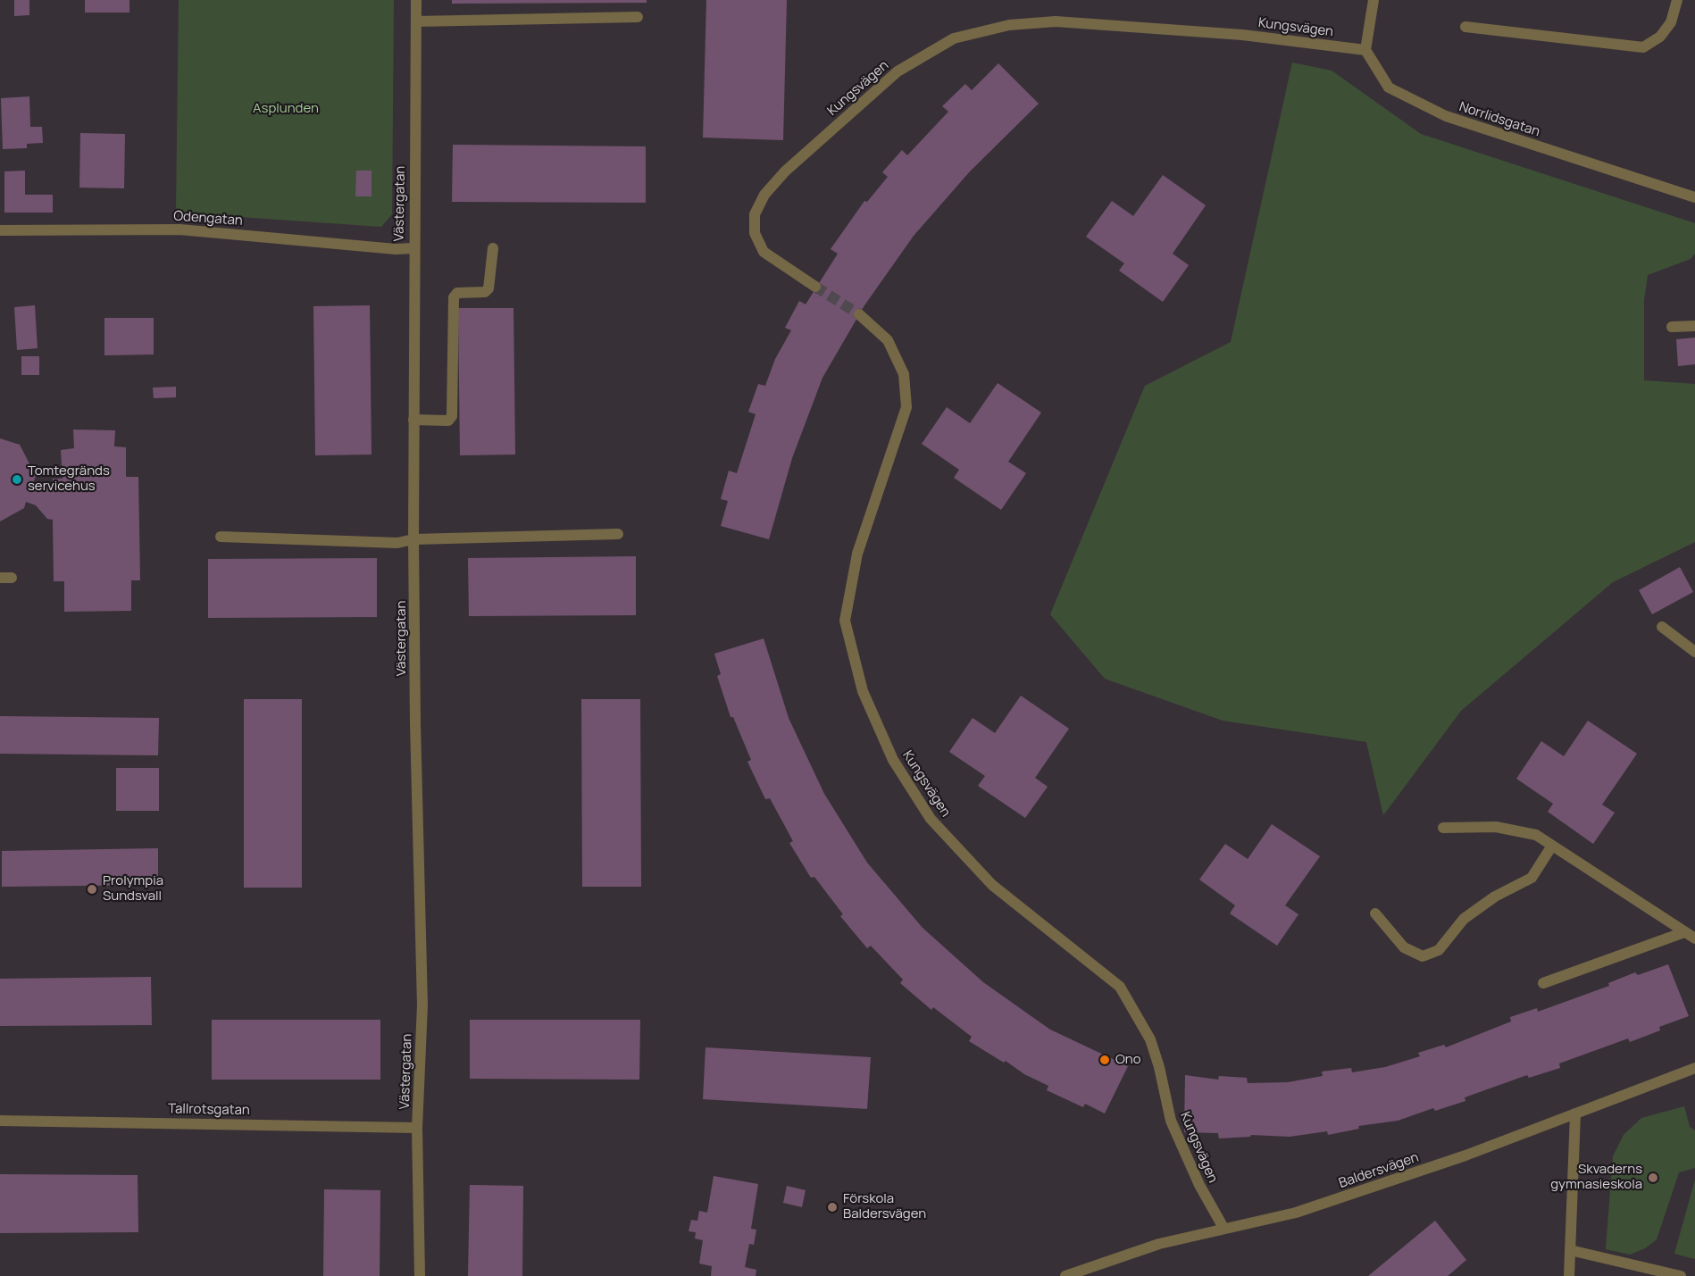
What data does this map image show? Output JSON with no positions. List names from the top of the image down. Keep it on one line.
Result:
{"streets":{"street":["Kungsvägen","Norrlidsgatan","Västergatan","Odengatan","Tallrotsgatan","Baldersvägen"]},"crossings":[["Kungsvägen","Norrlidsgatan"],["Kungsvägen","Baldersvägen"],["Västergatan","Odengatan"],["Västergatan","Tallrotsgatan"]],"parks":["Asplunden"],"places":["Tomtegränds servicehus","Prolympia Sundsvall","Ono","Skvaderns gymnasieskola","Förskola Baldersvägen"]}
